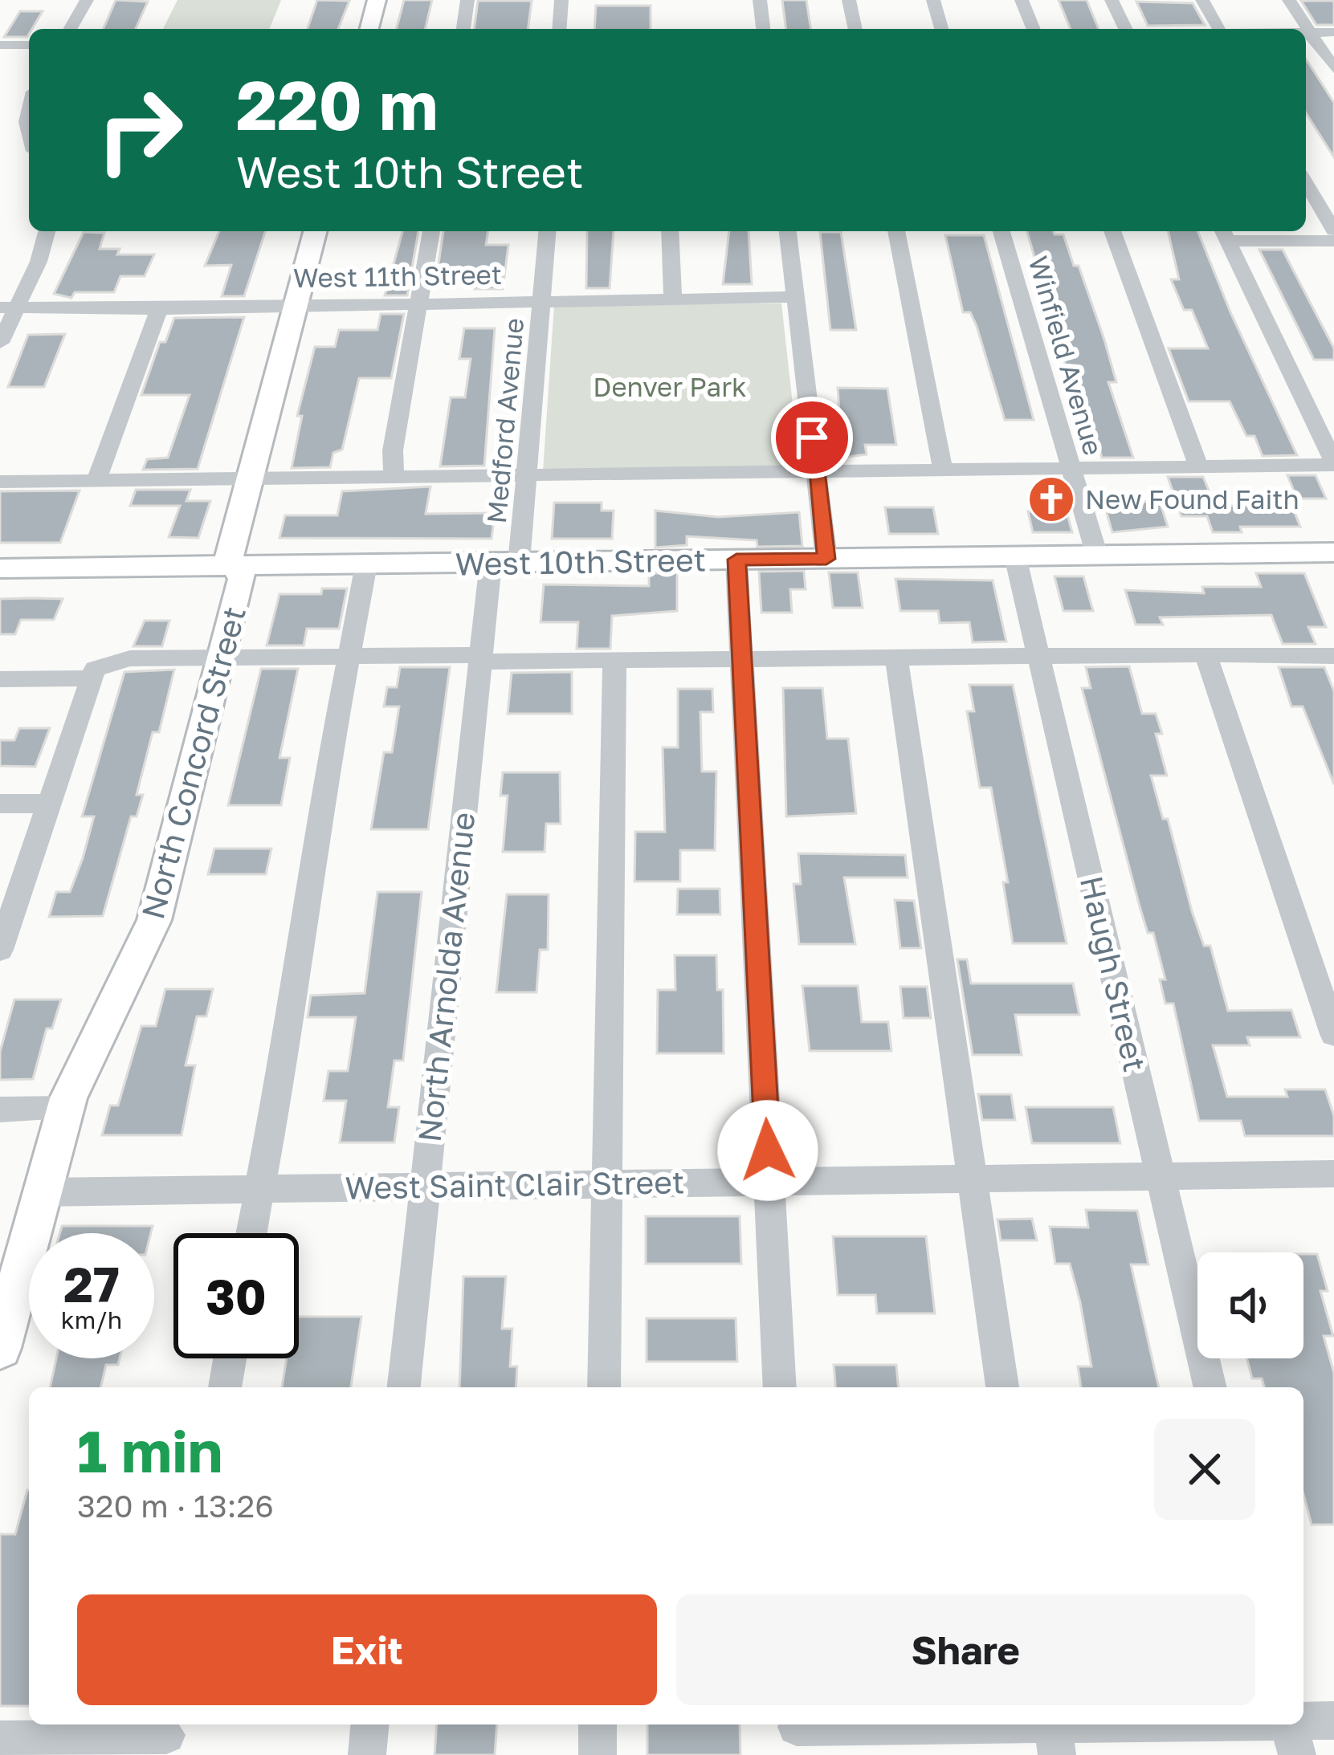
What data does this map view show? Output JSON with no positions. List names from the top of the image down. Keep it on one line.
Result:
{"streets":{"main road":["West 10th Street","North Concord Street"],"street":["West 11th Street","Winfield Avenue","Medford Avenue","Haugh Street","North Arnolda Avenue","West Saint Clair Street"]},"crossings":[["West 11th Street","Medford Avenue"],["West 11th Street","North Concord Street"],["Winfield Avenue","West 10th Street"],["Medford Avenue","West 10th Street"],["Medford Avenue","North Arnolda Avenue"],["West 10th Street","North Concord Street"],["West 10th Street","Haugh Street"],["West 10th Street","North Arnolda Avenue"],["North Concord Street","West Saint Clair Street"],["Haugh Street","West Saint Clair Street"],["North Arnolda Avenue","West Saint Clair Street"]],"parks":["Denver Park"],"places":{"church":["New Found Faith"]},"page":{"turn":["220 m","West 10th Street"],"speed":"27 km/h","limit":"30","heading":["1 min","320 m · 13:26"],"buttons":["Exit","Share"]}}
